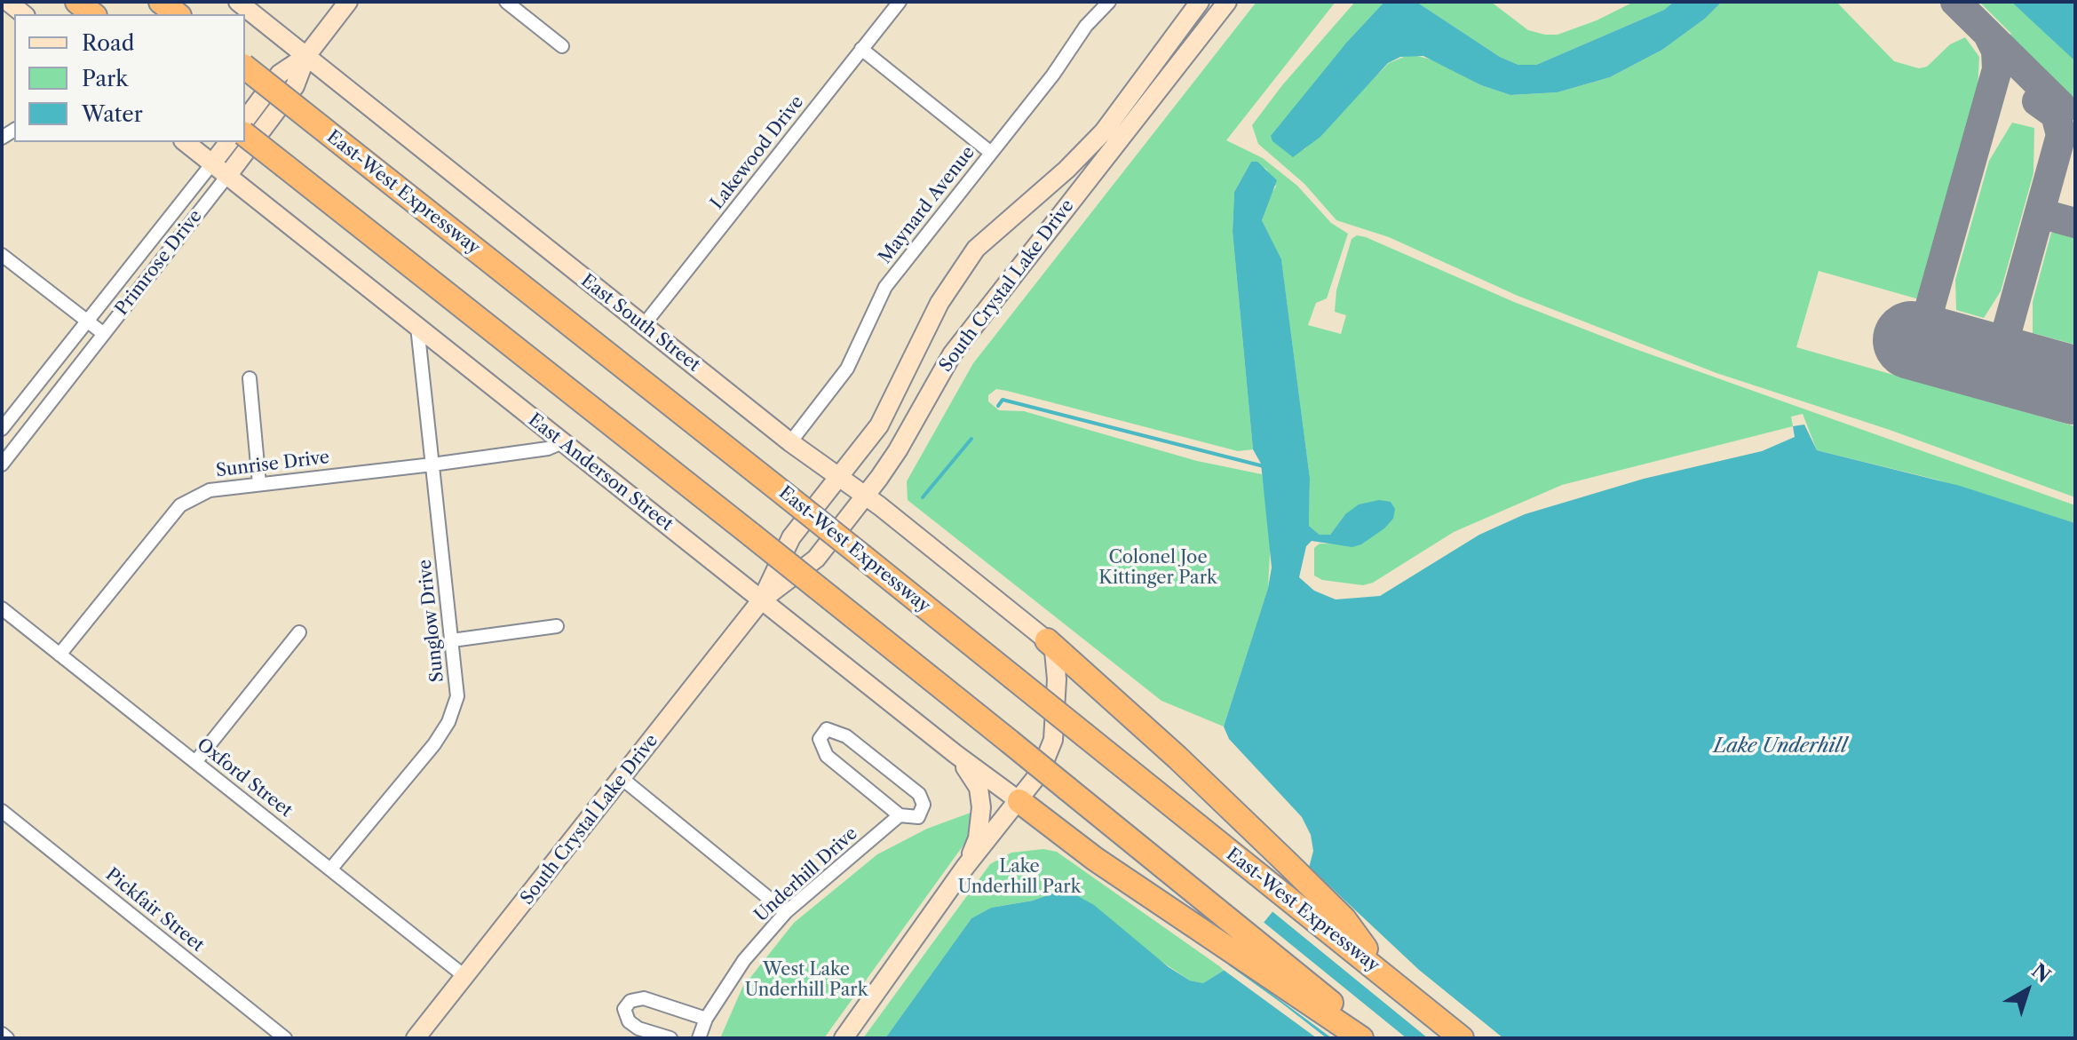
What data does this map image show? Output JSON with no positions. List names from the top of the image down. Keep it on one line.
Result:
{"streets":{"highway":["East-West Expressway"],"main road":["Primrose Drive","South Crystal Lake Drive","East South Street","East Anderson Street"],"street":["Lakewood Drive","Maynard Avenue","Sunrise Drive","Sunglow Drive","Oxford Street","Underhill Drive","Pickfair Street"]},"crossings":[["Lakewood Drive","East South Street"],["Maynard Avenue","East South Street"],["Primrose Drive","East South Street"],["Primrose Drive","East Anderson Street"],["South Crystal Lake Drive","East South Street"],["South Crystal Lake Drive","East Anderson Street"],["South Crystal Lake Drive","Oxford Street"],["Sunrise Drive","East Anderson Street"],["Sunrise Drive","Sunglow Drive"],["Sunrise Drive","Oxford Street"],["East Anderson Street","Sunglow Drive"],["Sunglow Drive","Oxford Street"]],"water":["Lake Underhill"],"parks":["Colonel Joe Kittinger Park","Lake Underhill Park","West Lake Underhill Park"],"legend":["Road","Park","Water"],"north":"top right"}
